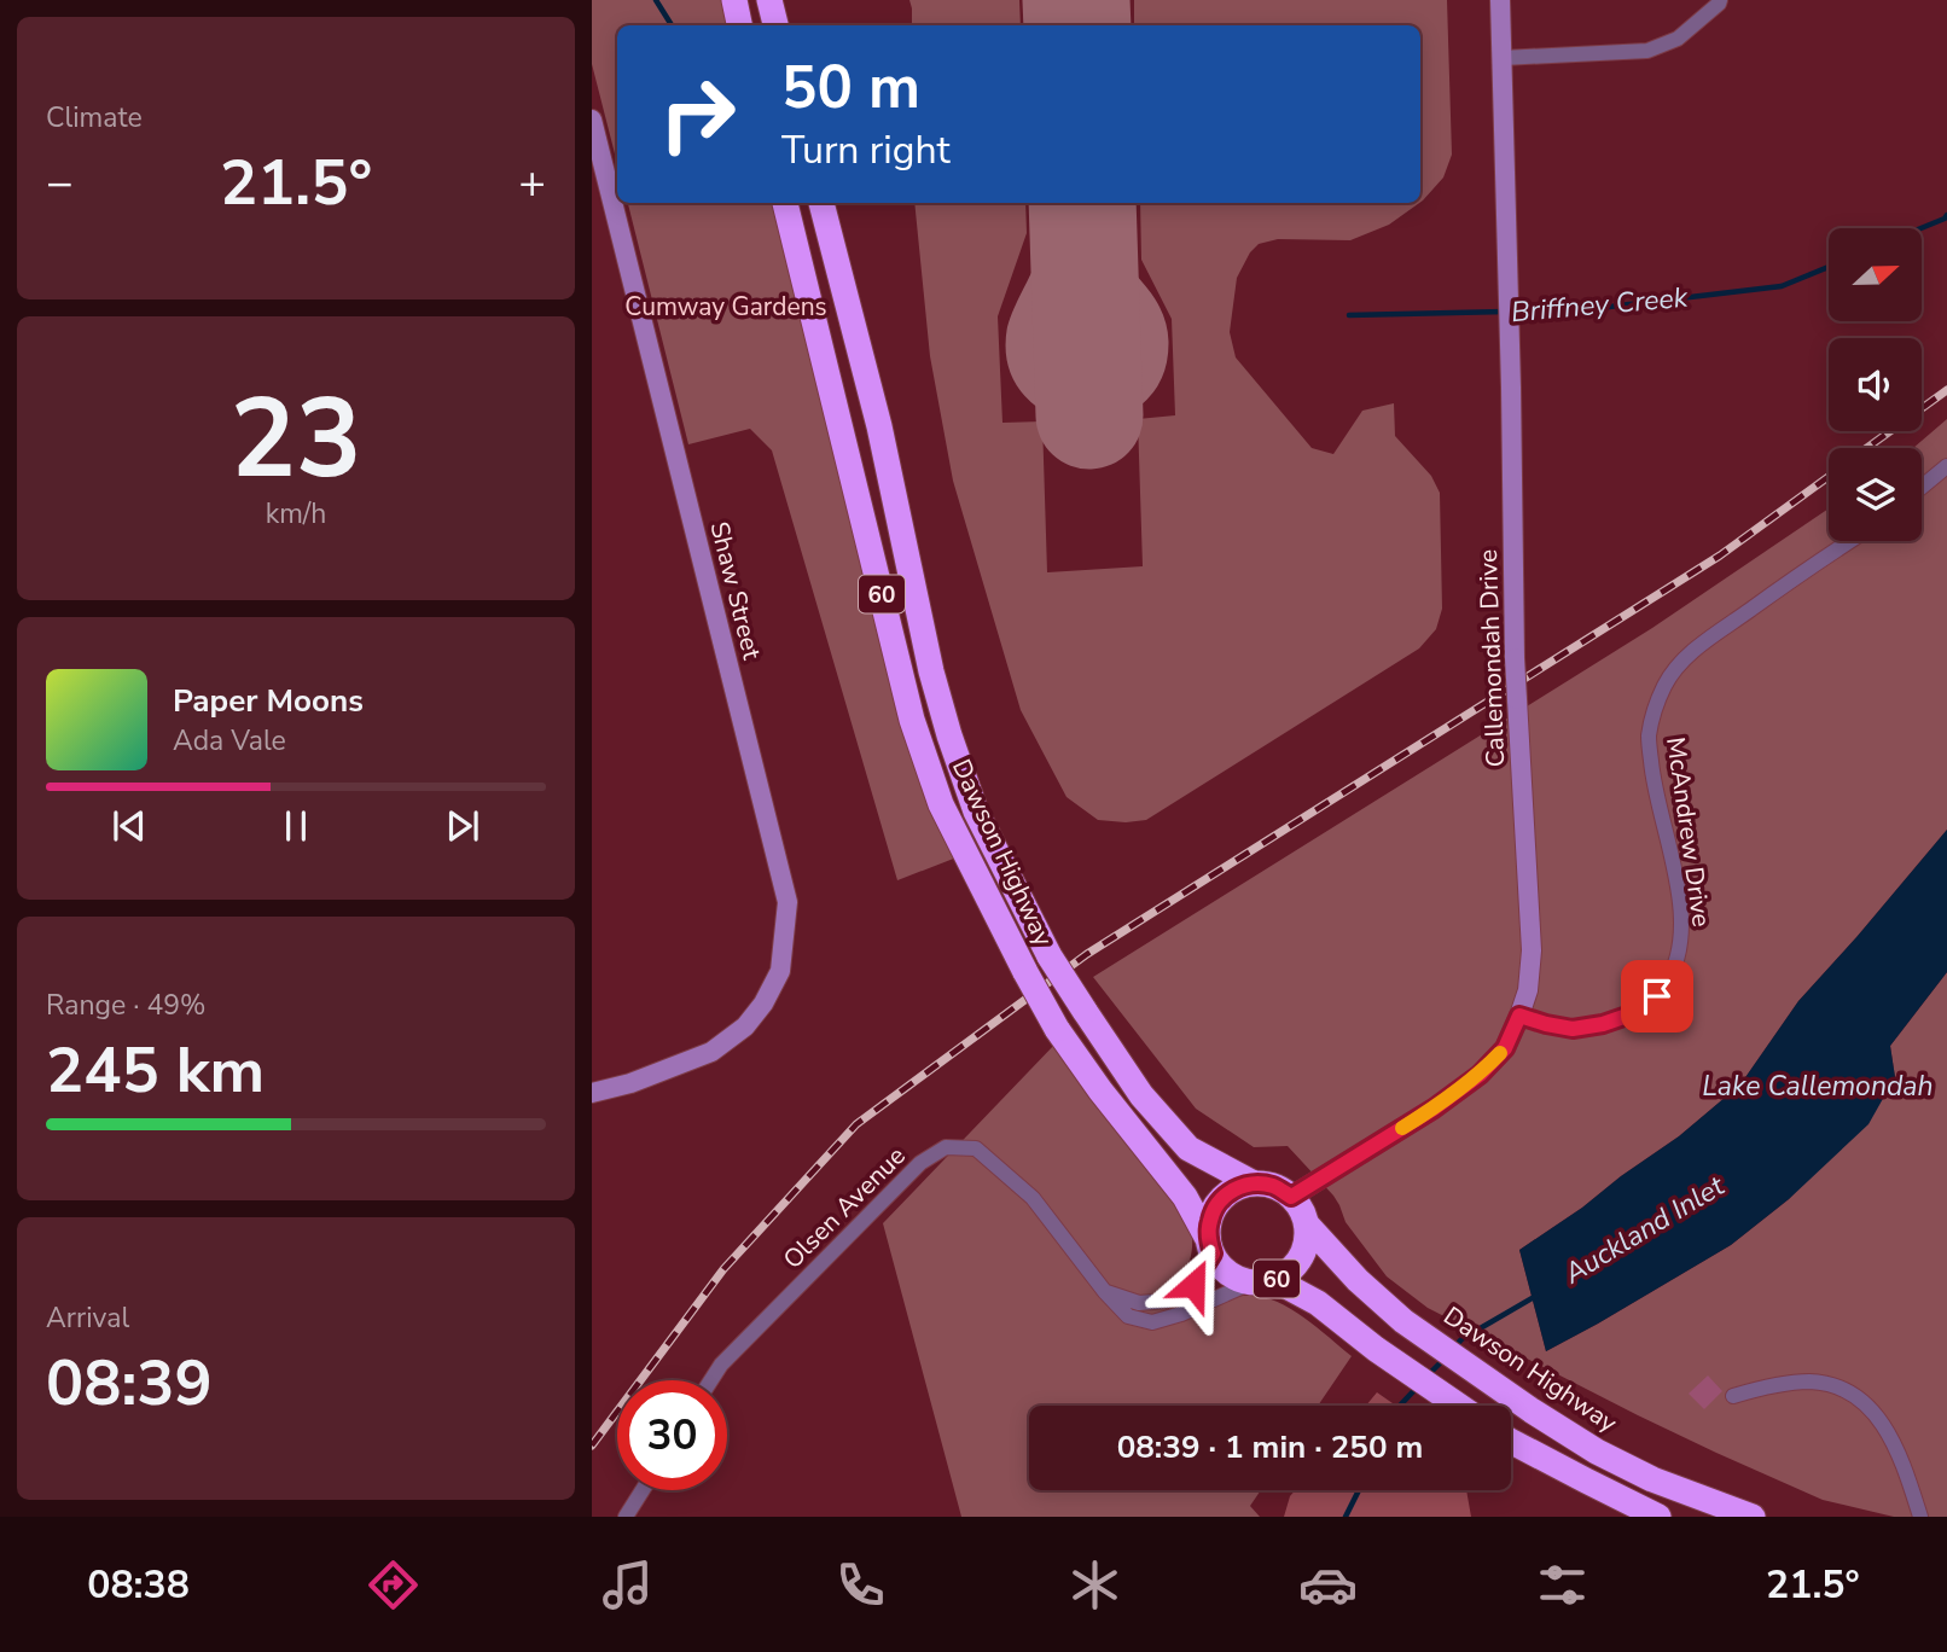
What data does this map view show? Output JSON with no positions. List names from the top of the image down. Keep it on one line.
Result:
{"streets":{"highway":["60","Dawson Highway"],"street":["Shaw Street","Callemondah Drive","McAndrew Drive","Olsen Avenue"]},"crossings":[["60","Callemondah Drive"],["60","Dawson Highway"],["60","Olsen Avenue"],["Callemondah Drive","McAndrew Drive"],["Callemondah Drive","Dawson Highway"],["Callemondah Drive","Olsen Avenue"],["Dawson Highway","Olsen Avenue"]],"water":["Briffney Creek","Lake Callemondah","Auckland Inlet"],"parks":["Cumway Gardens"],"north":"right","page":{"tile":["Climate",["23","km/h"],["Range · 49%","245 km"],["Arrival","08:39"]],"turn":["50 m","Turn right"],"heat":["−","21.5°","+"],"song":["Paper Moons","Ada Vale"],"limit":"30","trip":"08:39 · 1 min · 250 m","tabs":["08:38","21.5°"]}}
